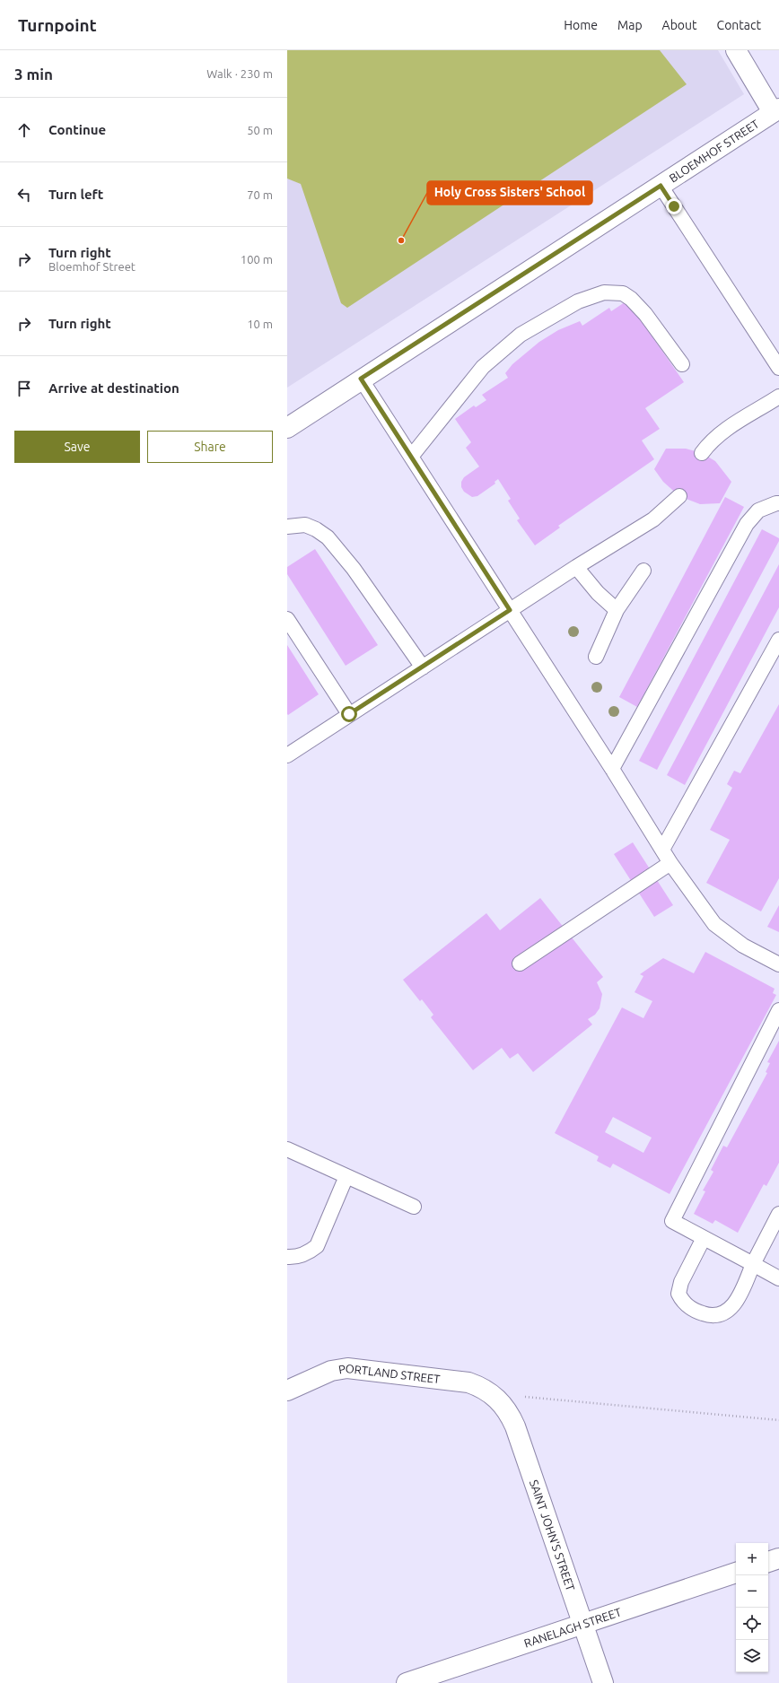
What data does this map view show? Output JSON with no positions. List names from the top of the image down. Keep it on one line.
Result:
{"streets":{"street":["BLOEMHOF STREET","PORTLAND STREET","SAINT JOHN'S STREET","RANELAGH STREET"]},"crossings":[["PORTLAND STREET","SAINT JOHN'S STREET"],["SAINT JOHN'S STREET","RANELAGH STREET"]],"places":["Holy Cross Sisters' School"],"page":{"header":"Turnpoint","nav":["Home","Map","About","Contact"],"heading":["3 min","Walk · 230 m"],"list":[["Continue","50 m"],["Turn left","70 m"],["Turn right","Bloemhof Street","100 m"],["Turn right","10 m"],"Arrive at destination"],"buttons":["Save","Share"],"map_buttons":["+","−"]}}
